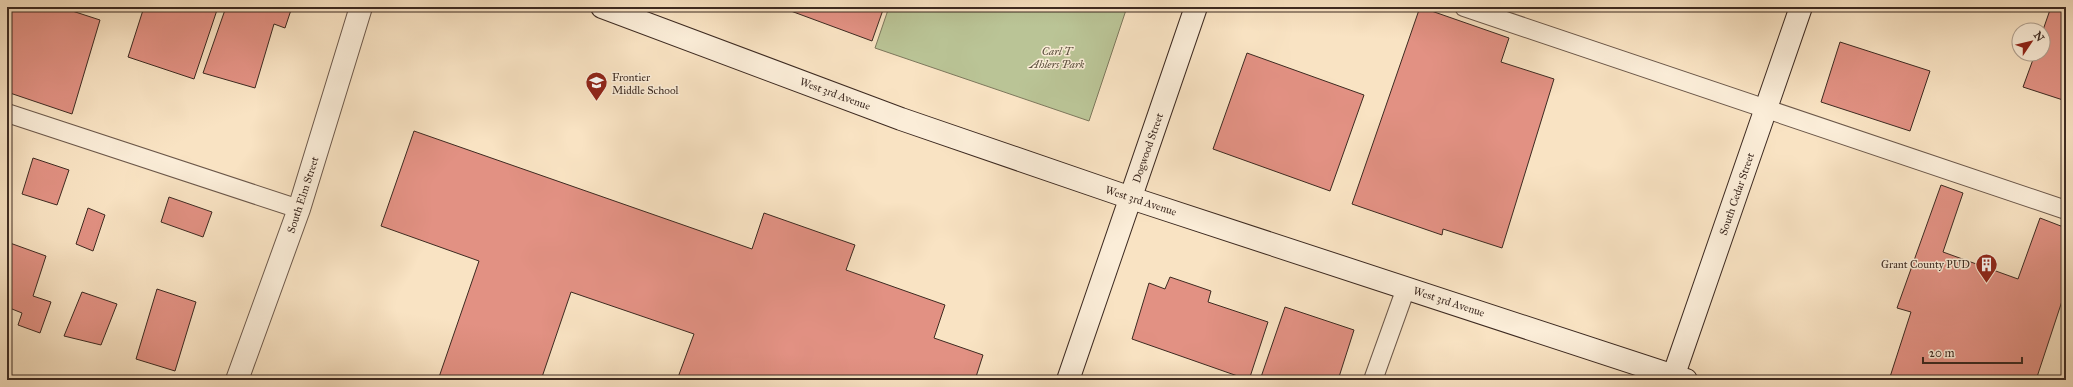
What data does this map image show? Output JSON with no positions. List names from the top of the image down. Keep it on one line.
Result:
{"streets":{"main road":["West 3rd Avenue","Dogwood Street","South Cedar Street","South Elm Street"]},"crossings":[["West 3rd Avenue","Dogwood Street"],["West 3rd Avenue","South Cedar Street"]],"parks":["Carl T Ahlers Park"],"places":{"school or university":["Frontier Middle School"],"building":["Grant County PUD"]},"scale_bar":"20 m","north":"top right"}
